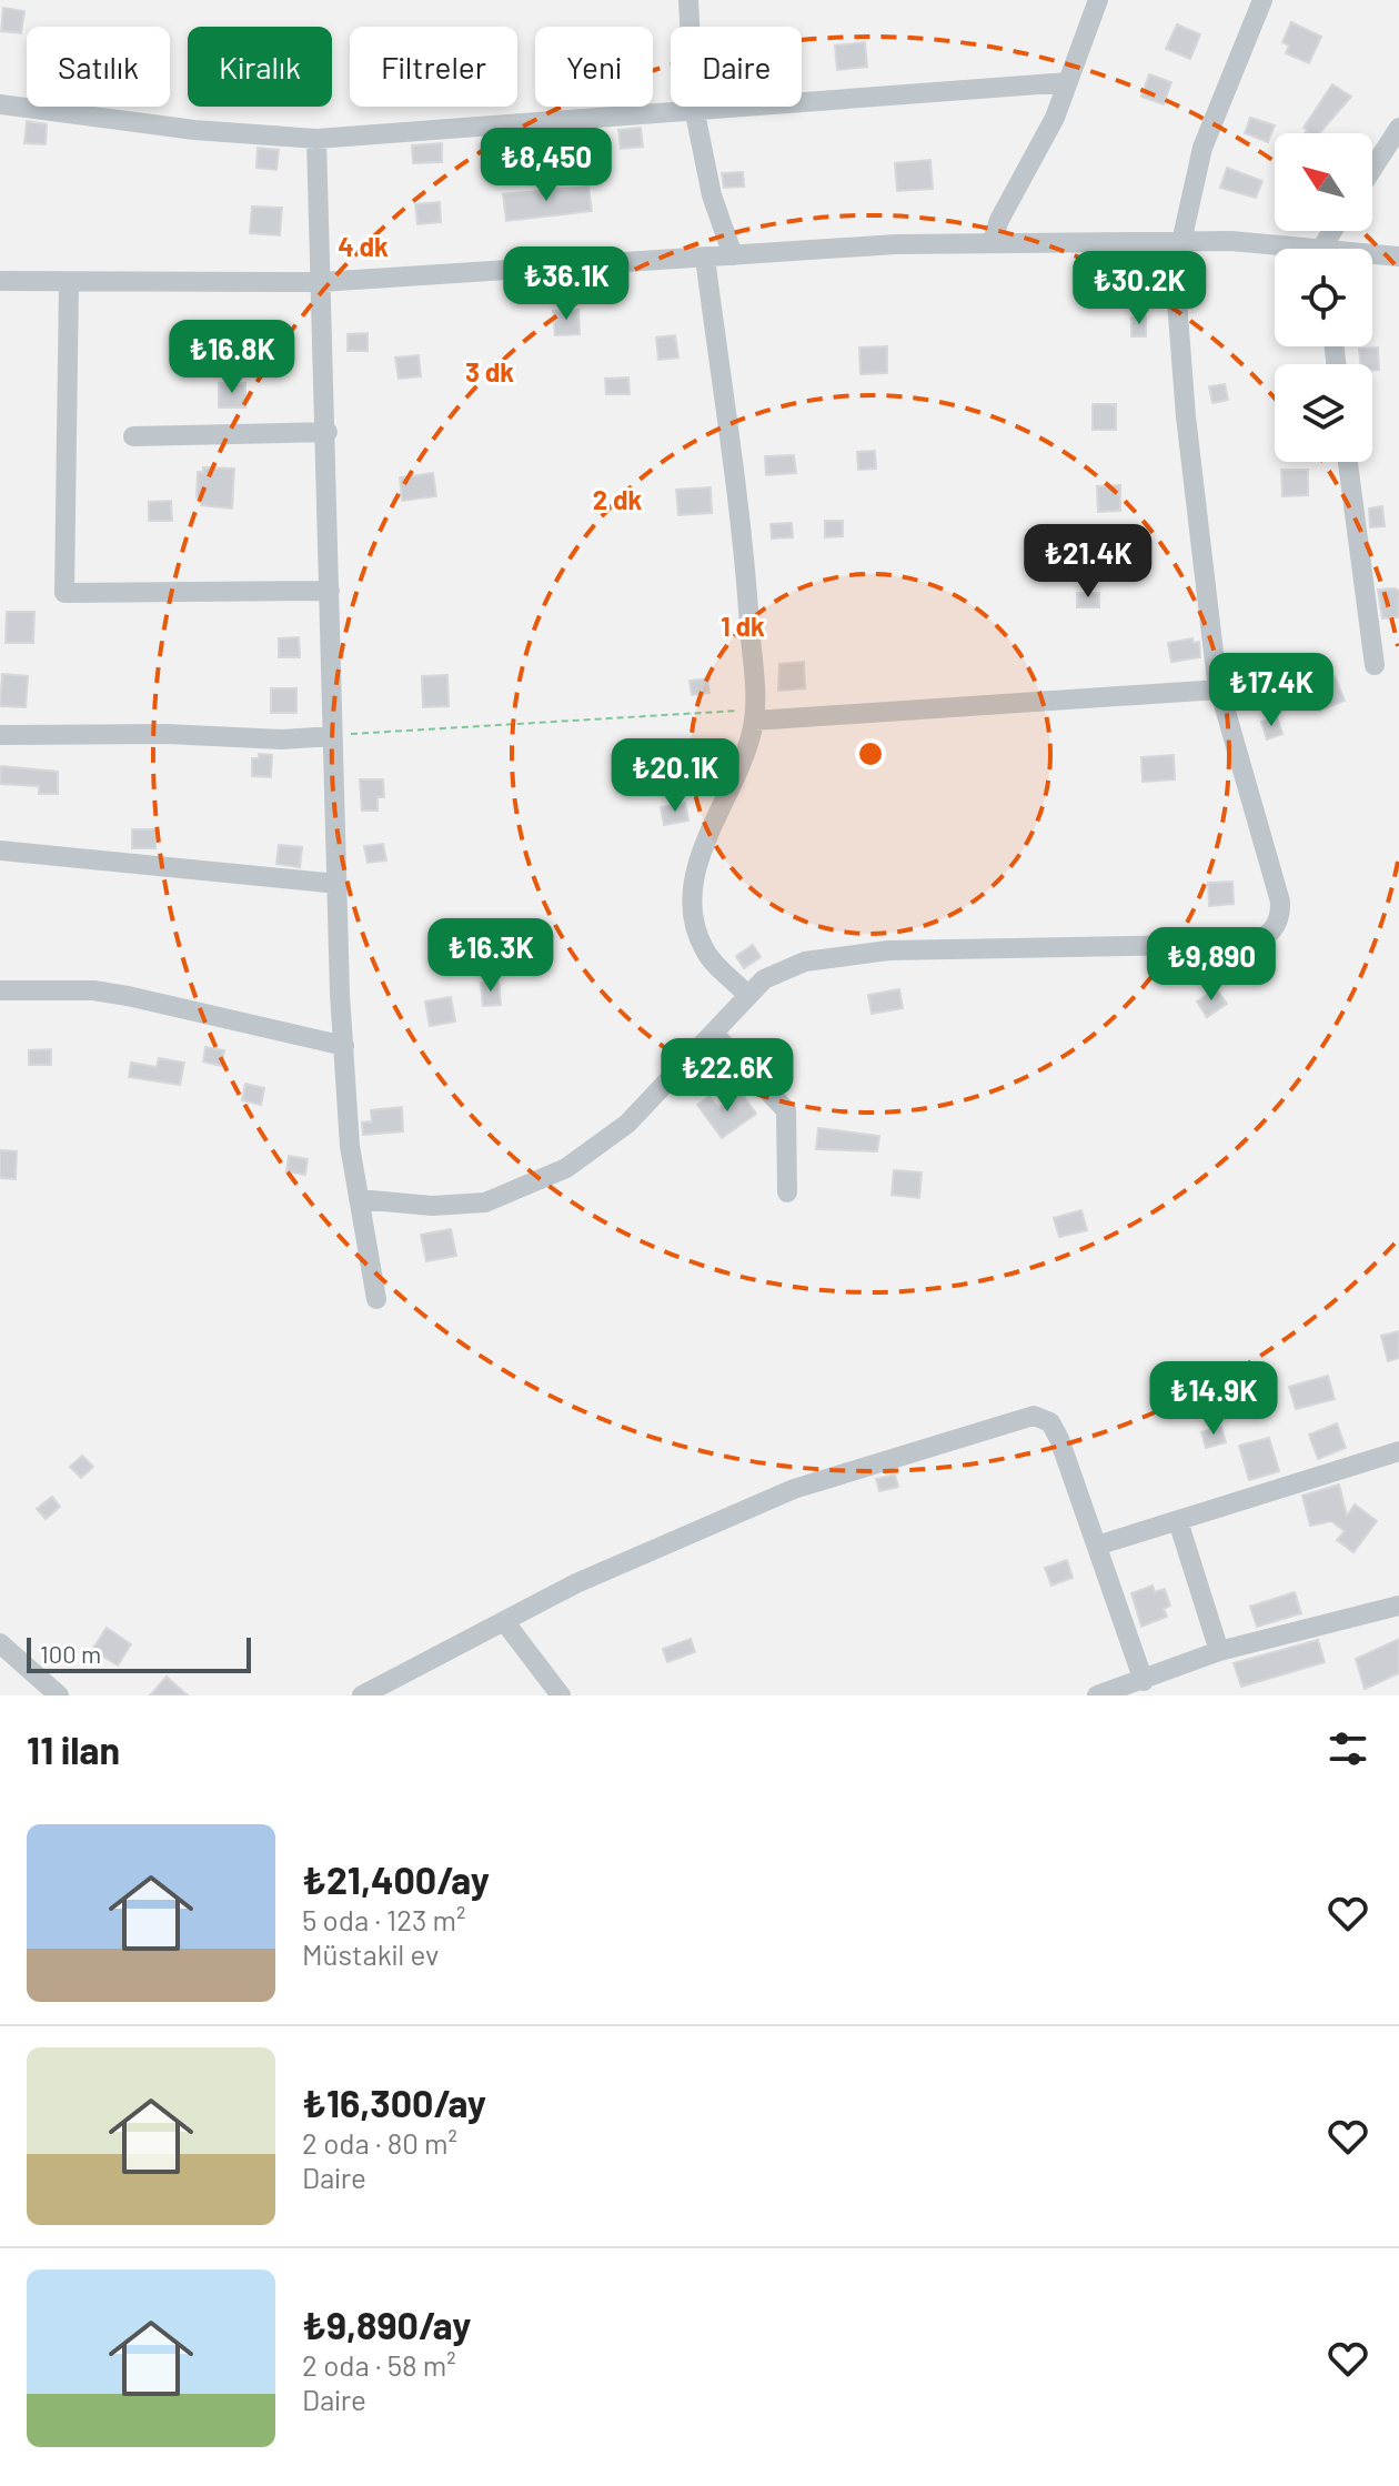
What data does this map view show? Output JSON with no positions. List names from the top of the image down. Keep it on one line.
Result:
{"scale_bar":"100 m","north":"top left","page":{"chip":["Satılık","Kiralık","Filtreler","Yeni","Daire"],"price":["₺8,450","₺36.1K","₺30.2K","₺16.8K","₺21.4K","₺17.4K","₺20.1K","₺16.3K","₺9,890","₺22.6K","₺14.9K"],"scale":"100 m","heading":"11 ilan","list":[{"name":"₺21,400/ay","note":"5 oda · 123 m² · Müstakil ev"},{"name":"₺16,300/ay","note":"2 oda · 80 m² · Daire"},{"name":"₺9,890/ay","note":"2 oda · 58 m² · Daire"}]},"rings":["4 dk","3 dk","2 dk","1 dk"]}
